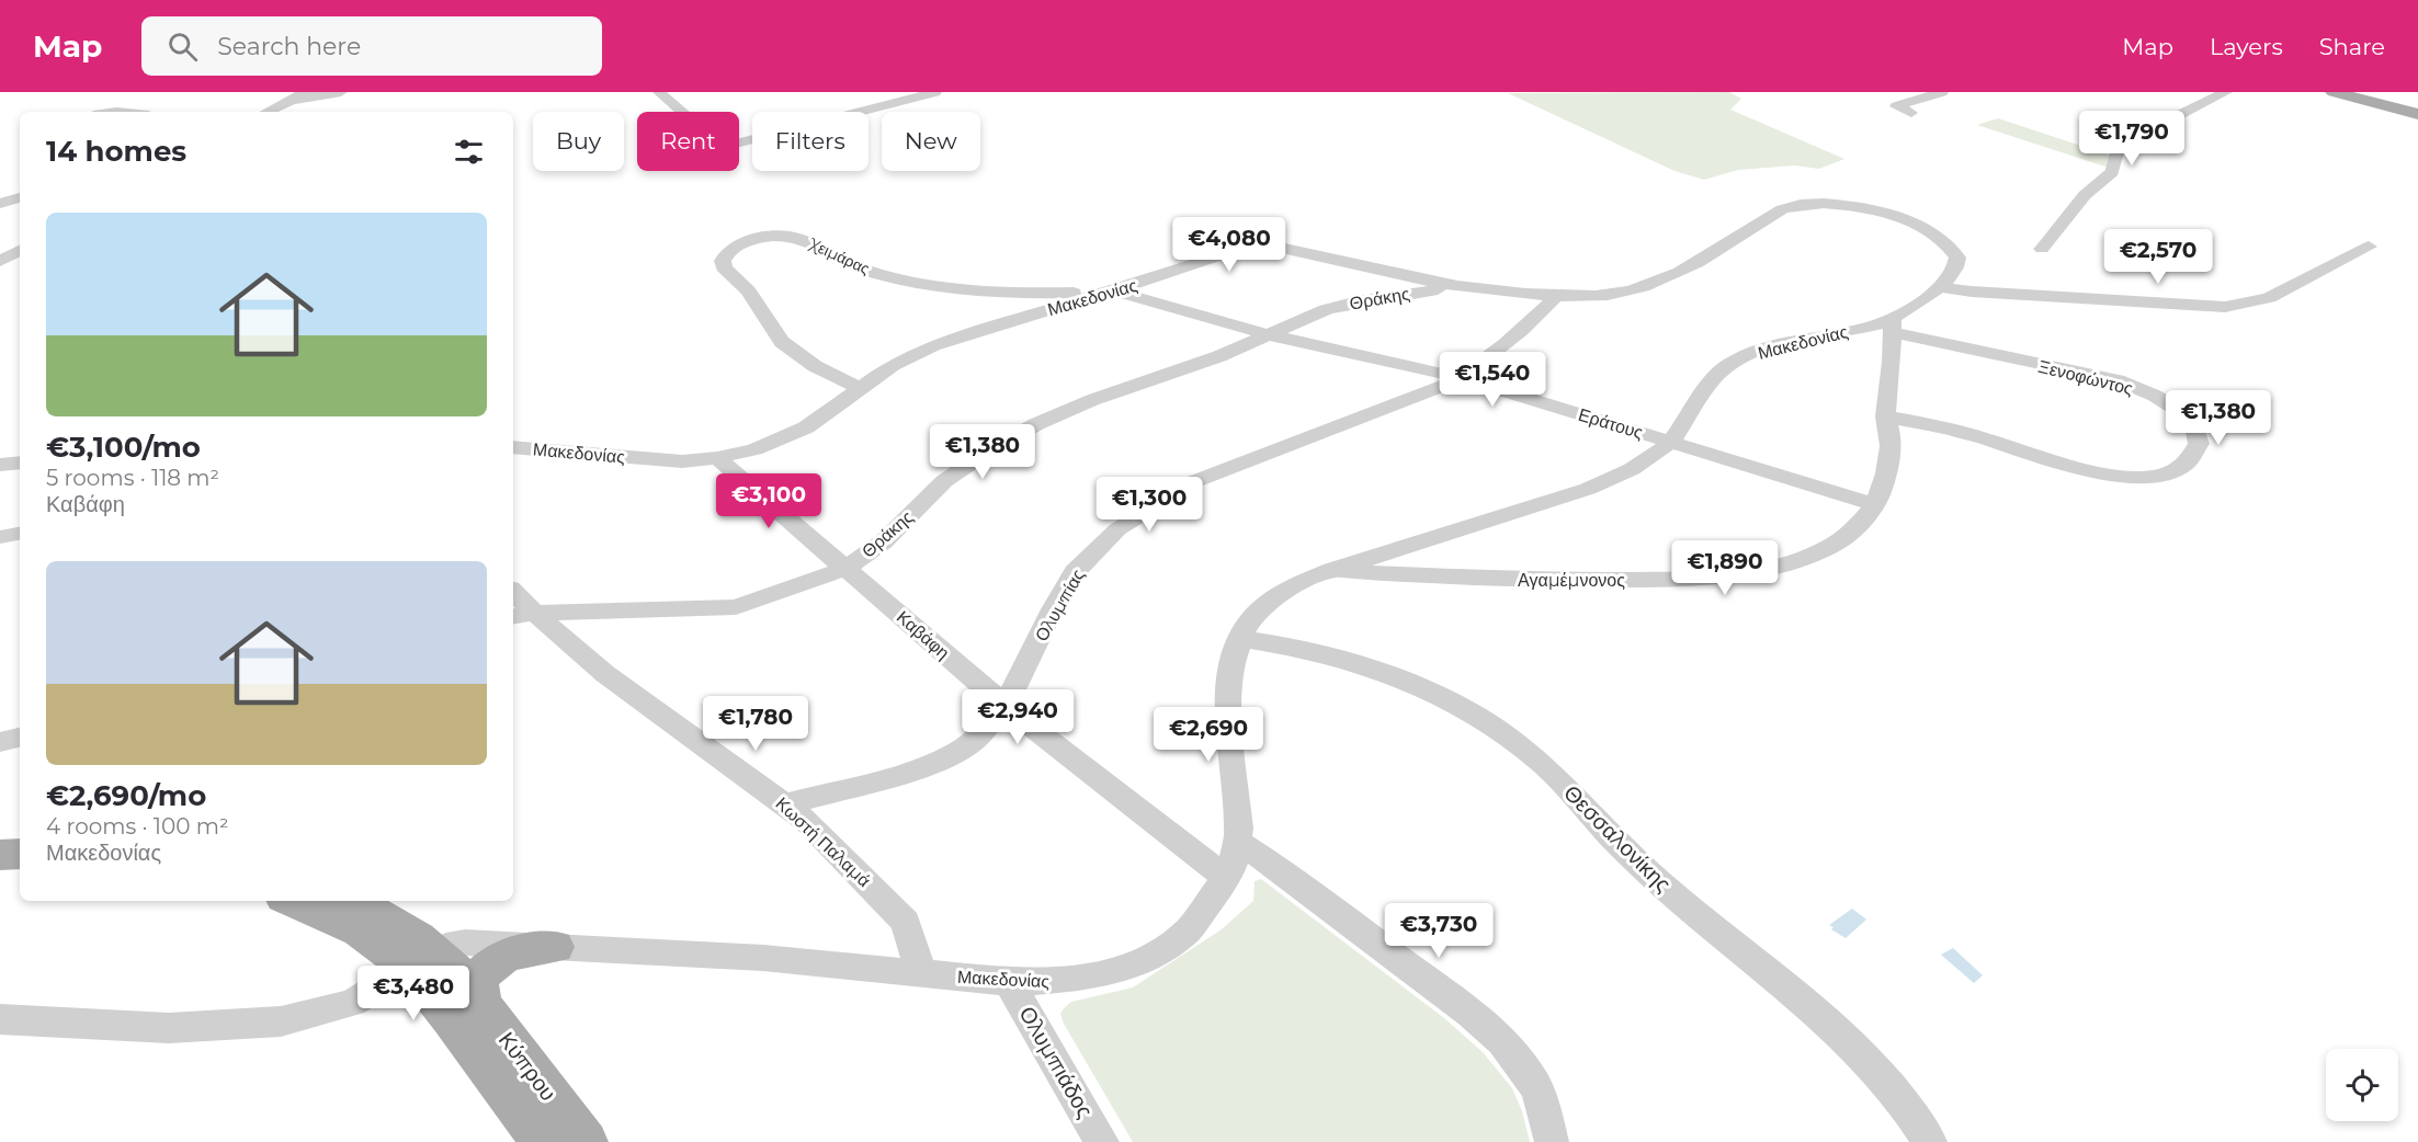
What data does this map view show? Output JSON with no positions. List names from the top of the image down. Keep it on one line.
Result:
{"streets":{"main road":["Κύπρου"],"street":["Χειμάρας","Μακεδονίας","Θράκης","Ξενοφώντος","Εράτους","Αγαμέμνονος","Ολυμπίας","Καβάφη","Θεσσαλονίκης","Κωστή Παλαμά","Ολυμπιάδος"]},"crossings":[["Χειμάρας","Μακεδονίας"],["Χειμάρας","Εράτους"],["Μακεδονίας","Θράκης"],["Μακεδονίας","Ξενοφώντος"],["Μακεδονίας","Εράτους"],["Μακεδονίας","Αγαμέμνονος"],["Μακεδονίας","Ολυμπίας"],["Μακεδονίας","Καβάφη"],["Μακεδονίας","Θεσσαλονίκης"],["Μακεδονίας","Κωστή Παλαμά"],["Μακεδονίας","Ολυμπιάδος"],["Μακεδονίας","Κύπρου"],["Θράκης","Εράτους"],["Θράκης","Καβάφη"],["Θράκης","Κωστή Παλαμά"],["Ξενοφώντος","Αγαμέμνονος"],["Εράτους","Αγαμέμνονος"],["Εράτους","Ολυμπίας"],["Ολυμπίας","Καβάφη"],["Ολυμπίας","Κωστή Παλαμά"]],"page":{"header":"Map","search":"Search here","nav":["Map","Layers","Share"],"price":["€1,790","€4,080","€2,570","€1,540","€1,380","€1,380","€3,100","€1,300","€1,890","€2,940","€1,780","€2,690","€3,730","€3,480"],"chip":["Buy","Rent","Filters","New"],"heading":"14 homes","list":[{"name":"€3,100/mo","note":"5 rooms · 118 m² · Καβάφη"},{"name":"€2,690/mo","note":"4 rooms · 100 m² · Μακεδονίας"}]}}
